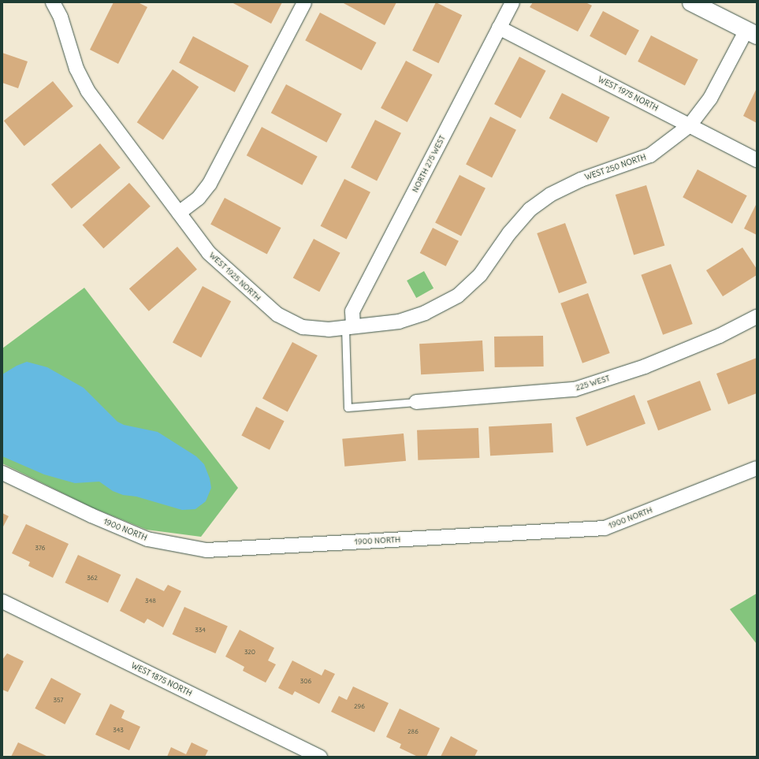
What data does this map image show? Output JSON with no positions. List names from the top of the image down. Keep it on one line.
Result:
{"streets":{"street":["WEST 1975 NORTH","NORTH 275 WEST","WEST 250 NORTH","WEST 1925 NORTH","225 WEST","1900 NORTH","WEST 1875 NORTH"]},"crossings":[["WEST 1975 NORTH","NORTH 275 WEST"],["WEST 1975 NORTH","WEST 250 NORTH"],["NORTH 275 WEST","WEST 1925 NORTH"],["WEST 250 NORTH","WEST 1925 NORTH"]],"house_numbers":["376","362","348","334","320","306","357","296","343","286"]}
